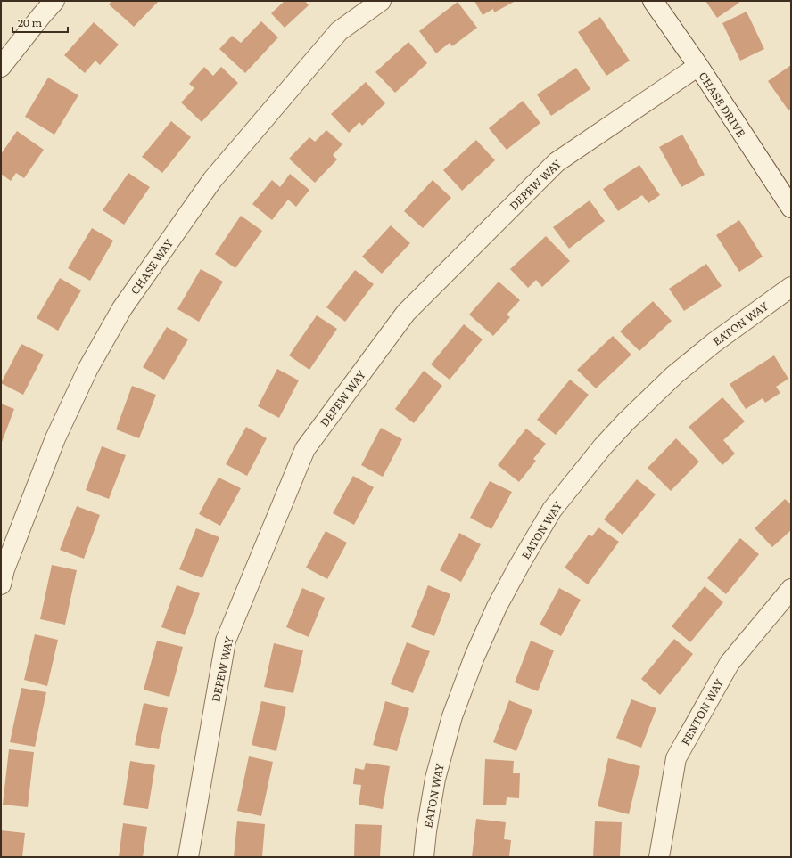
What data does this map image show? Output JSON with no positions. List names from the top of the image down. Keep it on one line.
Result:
{"streets":{"street":["CHASE DRIVE","DEPEW WAY","CHASE WAY","EATON WAY","FENTON WAY"]},"crossings":[["CHASE DRIVE","DEPEW WAY"]],"scale_bar":"20 m"}
